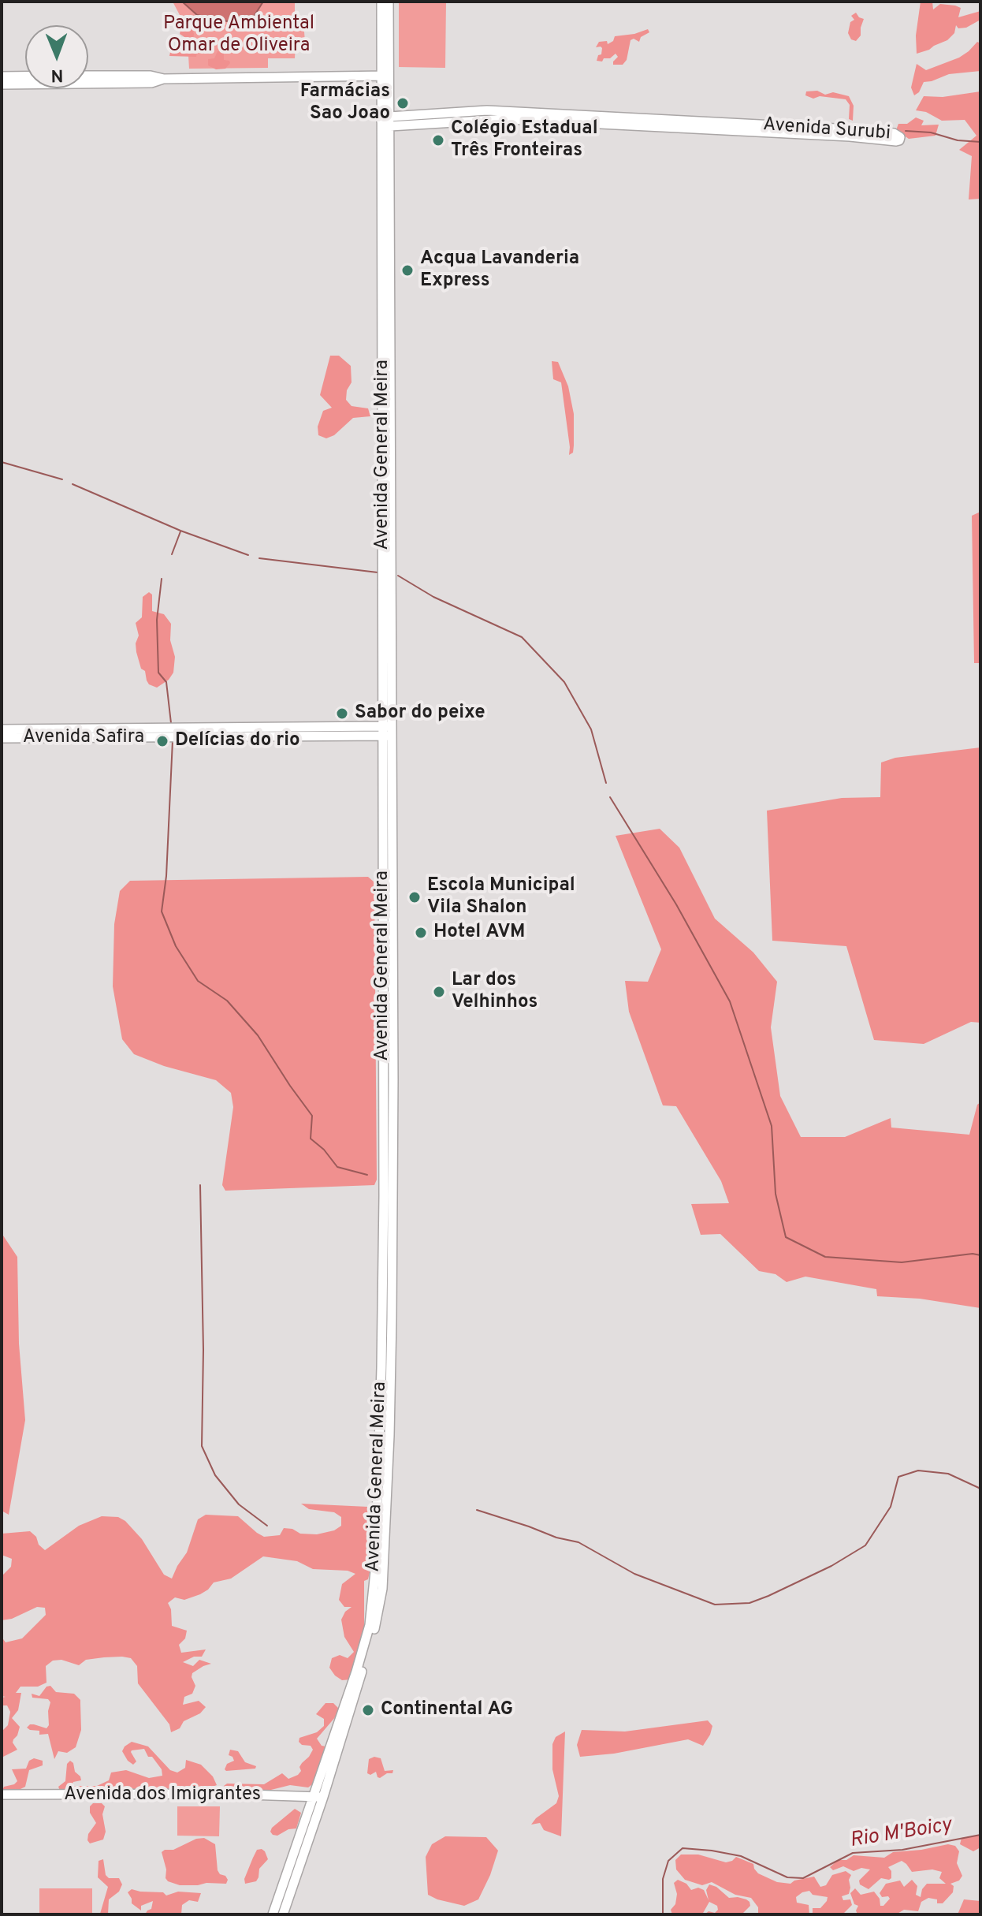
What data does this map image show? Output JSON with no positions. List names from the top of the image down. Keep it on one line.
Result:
{"streets":{"main road":["Avenida Surubi","Avenida General Meira","Avenida Safira","Avenida dos Imigrantes"]},"crossings":[["Avenida Surubi","Avenida General Meira"],["Avenida General Meira","Avenida Safira"],["Avenida General Meira","Avenida dos Imigrantes"]],"water":["Rio M'Boicy"],"parks":["Parque Ambiental Omar de Oliveira"],"places":["Farmácias Sao Joao","Colégio Estadual Três Fronteiras","Acqua Lavanderia Express","Sabor do peixe","Delícias do rio","Escola Municipal Vila Shalon","Hotel AVM","Lar dos Velhinhos","Continental AG"],"north":"bottom"}
